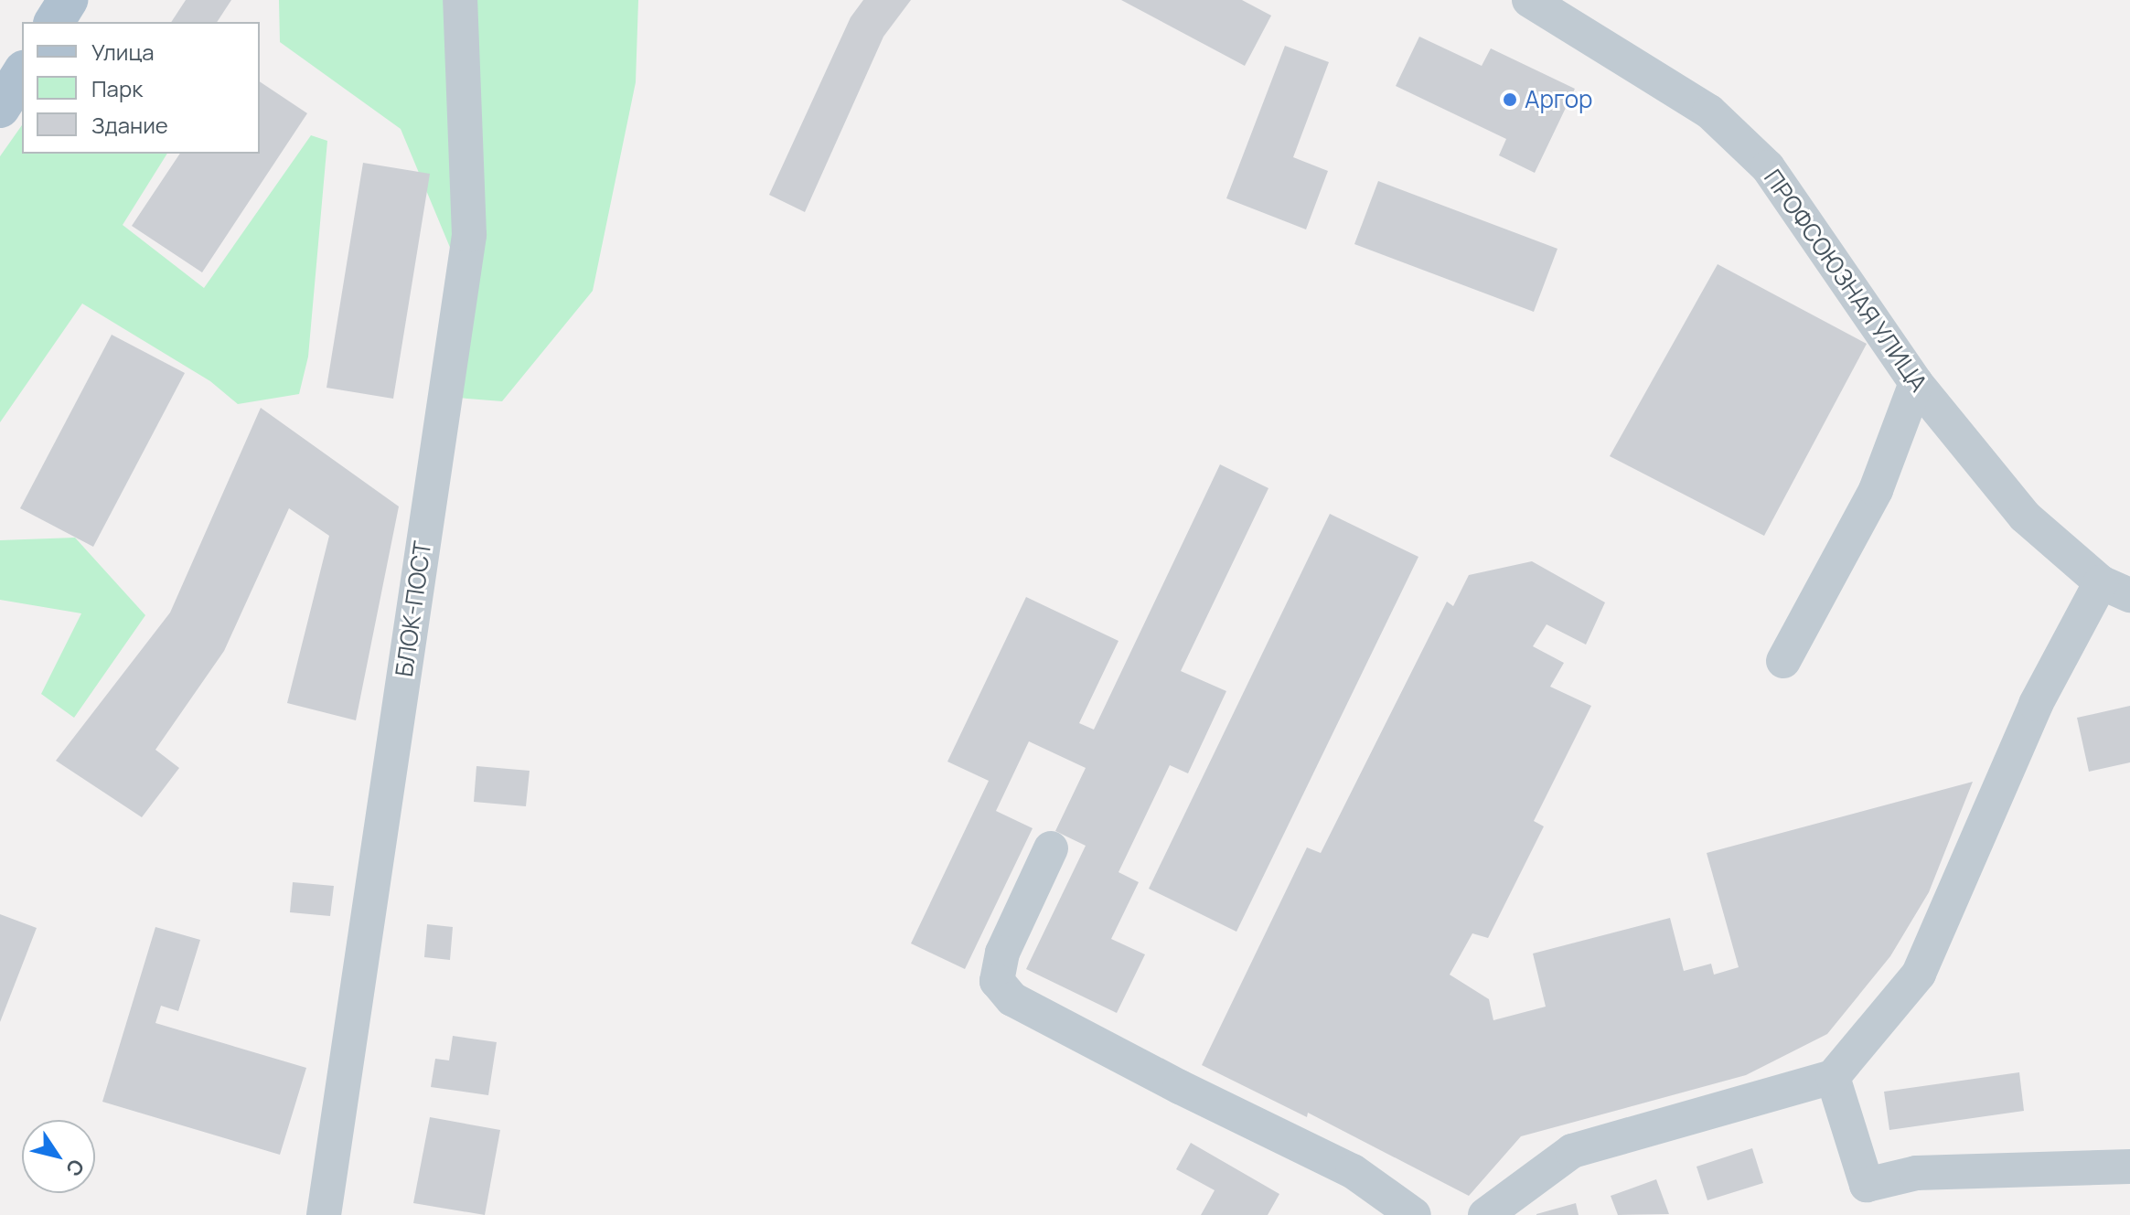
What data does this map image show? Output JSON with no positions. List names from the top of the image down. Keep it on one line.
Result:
{"streets":{"street":["ПРОФСОЮЗНАЯ УЛИЦА","БЛОК-ПОСТ"]},"places":["Аргор"],"legend":["Улица","Парк","Здание"],"north":"bottom right"}
